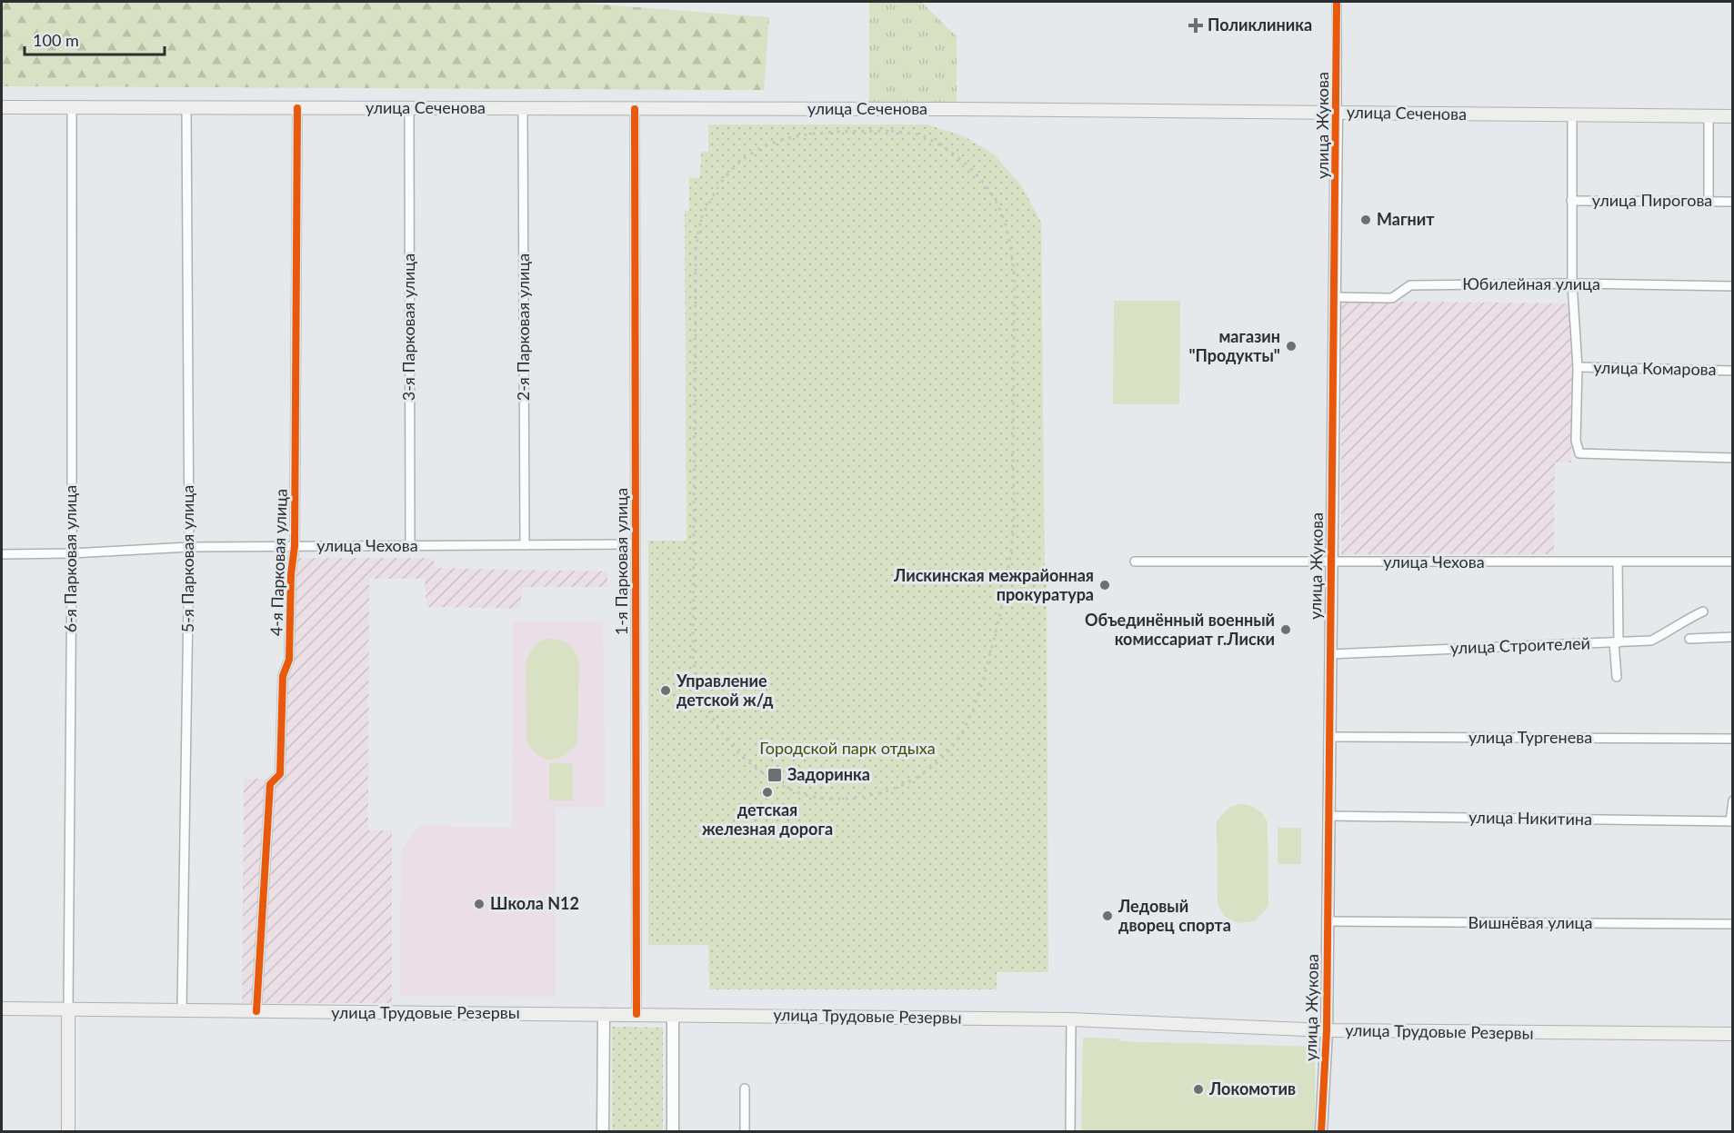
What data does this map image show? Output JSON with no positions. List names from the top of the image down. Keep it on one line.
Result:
{"streets":{"main road":["улица Сеченова","улица Трудовые Резервы"],"street":["улица Жукова","улица Пирогова","Юбилейная улица","3-я Парковая улица","2-я Парковая улица","улица Комарова","улица Чехова","6-я Парковая улица","5-я Парковая улица","1-я Парковая улица","4-я Парковая улица","улица Строителей","улица Тургенева","улица Никитина","Вишнёвая улица"]},"crossings":[["улица Сеченова","улица Жукова"],["улица Сеченова","3-я Парковая улица"],["улица Сеченова","2-я Парковая улица"],["улица Сеченова","6-я Парковая улица"],["улица Сеченова","5-я Парковая улица"],["улица Сеченова","1-я Парковая улица"],["улица Сеченова","4-я Парковая улица"],["улица Жукова","Юбилейная улица"],["улица Жукова","улица Чехова"],["улица Жукова","улица Строителей"],["улица Жукова","улица Тургенева"],["улица Жукова","улица Никитина"],["улица Жукова","Вишнёвая улица"],["улица Жукова","улица Трудовые Резервы"],["3-я Парковая улица","улица Чехова"],["2-я Парковая улица","улица Чехова"],["улица Чехова","6-я Парковая улица"],["улица Чехова","5-я Парковая улица"],["улица Чехова","1-я Парковая улица"],["улица Чехова","4-я Парковая улица"],["6-я Парковая улица","улица Трудовые Резервы"],["5-я Парковая улица","улица Трудовые Резервы"],["1-я Парковая улица","улица Трудовые Резервы"],["4-я Парковая улица","улица Трудовые Резервы"]],"parks":["Городской парк отдыха"],"places":{"health":["Поликлиника"],"other":["Магнит","магазин \"Продукты\"","Лискинская межрайонная прокуратура","Объединённый военный комиссариат г.Лиски","Управление детской ж/д","детская железная дорога","Школа N12","Ледовый дворец спорта","Локомотив"],"transit":["Задоринка"]},"scale_bar":"100 m"}
